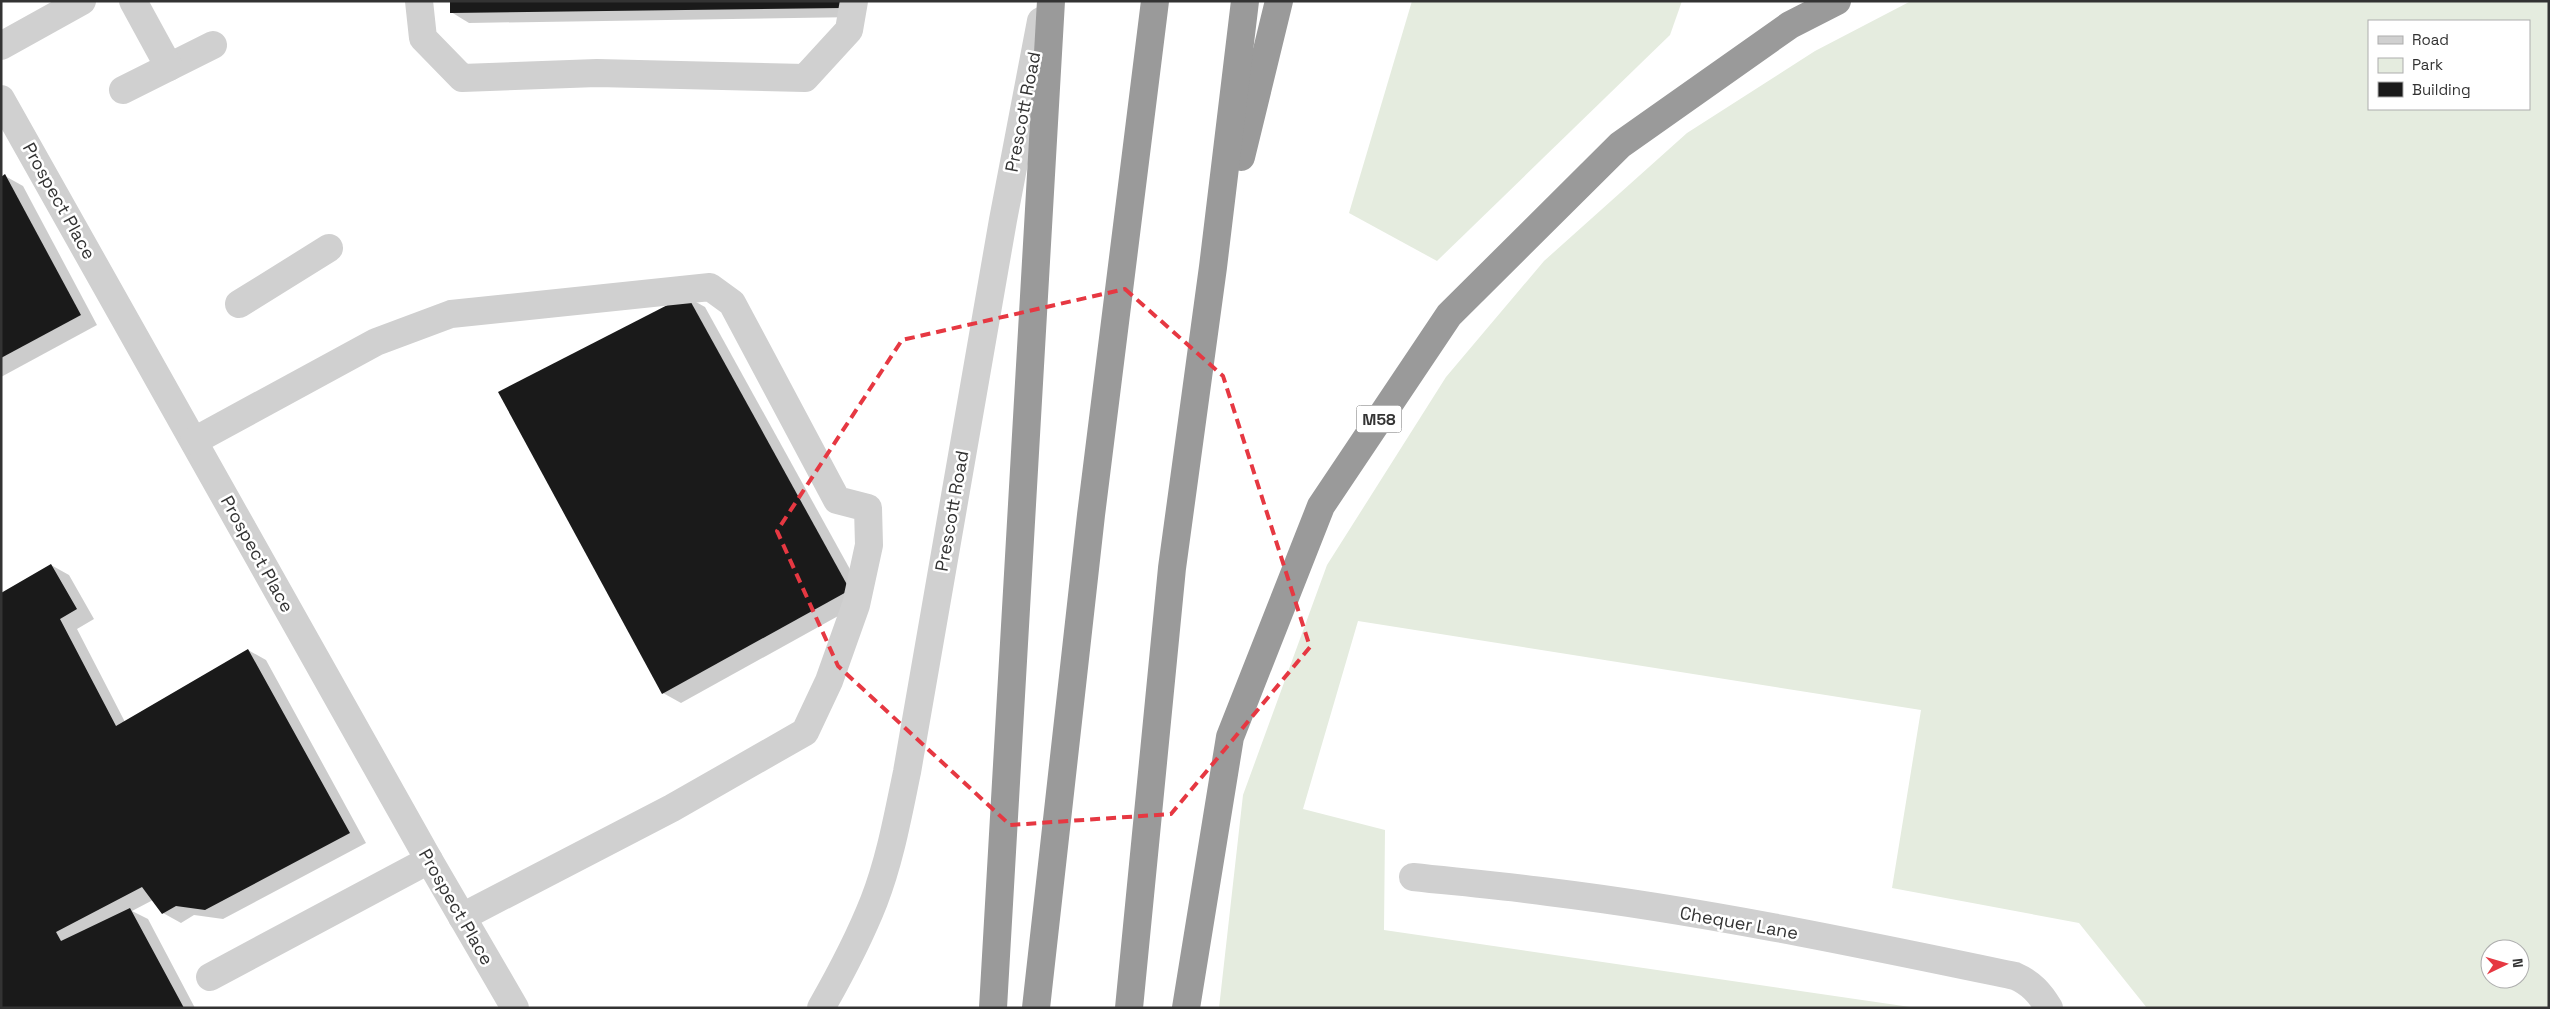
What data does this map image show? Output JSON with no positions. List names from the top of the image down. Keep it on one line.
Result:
{"streets":{"highway":["M58"],"street":["Prescott Road","Prospect Place","Chequer Lane"]},"legend":["Road","Park","Building"],"north":"right"}
